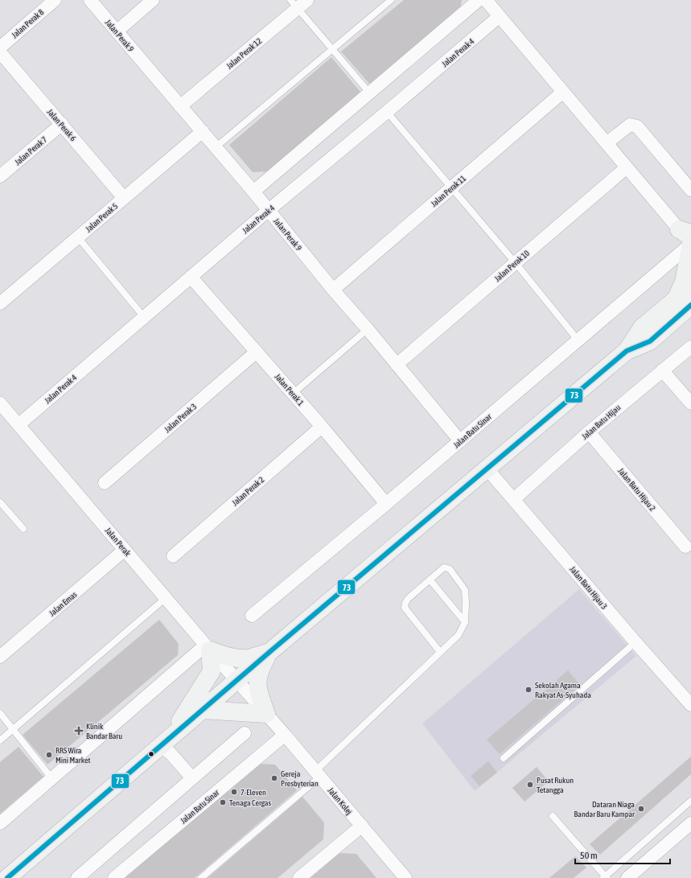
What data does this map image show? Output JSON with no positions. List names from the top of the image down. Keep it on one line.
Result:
{"streets":{"street":["Jalan Perak 8","Jalan Perak 9","Jalan Perak 4","Jalan Perak 12","Jalan Perak 6","Jalan Perak 7","Jalan Perak 11","Jalan Perak 5","Jalan Perak 10","Jalan Perak 1","Jalan Perak 3","Jalan Batu Hijau","Jalan Batu Sinar","Jalan Batu Hijau 2","Jalan Perak 2","Jalan Perak","Jalan Batu Hijau 3","Jalan Emas","Jalan Kolej"]},"crossings":[["Jalan Perak 9","Jalan Perak 4"],["Jalan Perak 9","Jalan Perak 12"],["Jalan Perak 9","Jalan Perak 11"],["Jalan Perak 9","Jalan Perak 5"],["Jalan Perak 9","Jalan Perak 10"],["Jalan Perak 9","Jalan Batu Sinar"],["Jalan Perak 4","Jalan Perak 1"],["Jalan Perak 4","Jalan Perak"],["Jalan Perak 6","Jalan Perak 7"],["Jalan Perak 6","Jalan Perak 5"],["Jalan Perak 1","Jalan Perak 3"],["Jalan Perak 1","Jalan Batu Sinar"],["Jalan Perak 1","Jalan Perak 2"],["Jalan Batu Hijau","Jalan Batu Hijau 2"],["Jalan Batu Hijau","Jalan Batu Hijau 3"],["Jalan Batu Sinar","Jalan Kolej"],["Jalan Perak","Jalan Emas"],["Jalan Perak","Jalan Kolej"]],"places":{"other":["Sekolah Agama Rakyat As-Syuhada","RRS Wira Mini Market","Gereja Presbyterian","Pusat Rukun Tetangga","7-Eleven","Tenaga Cergas","Dataran Niaga Bandar Baru Kampar"],"health":["Klinik Bandar Baru"]},"lines":["transit line 73"],"scale_bar":"50 m"}
